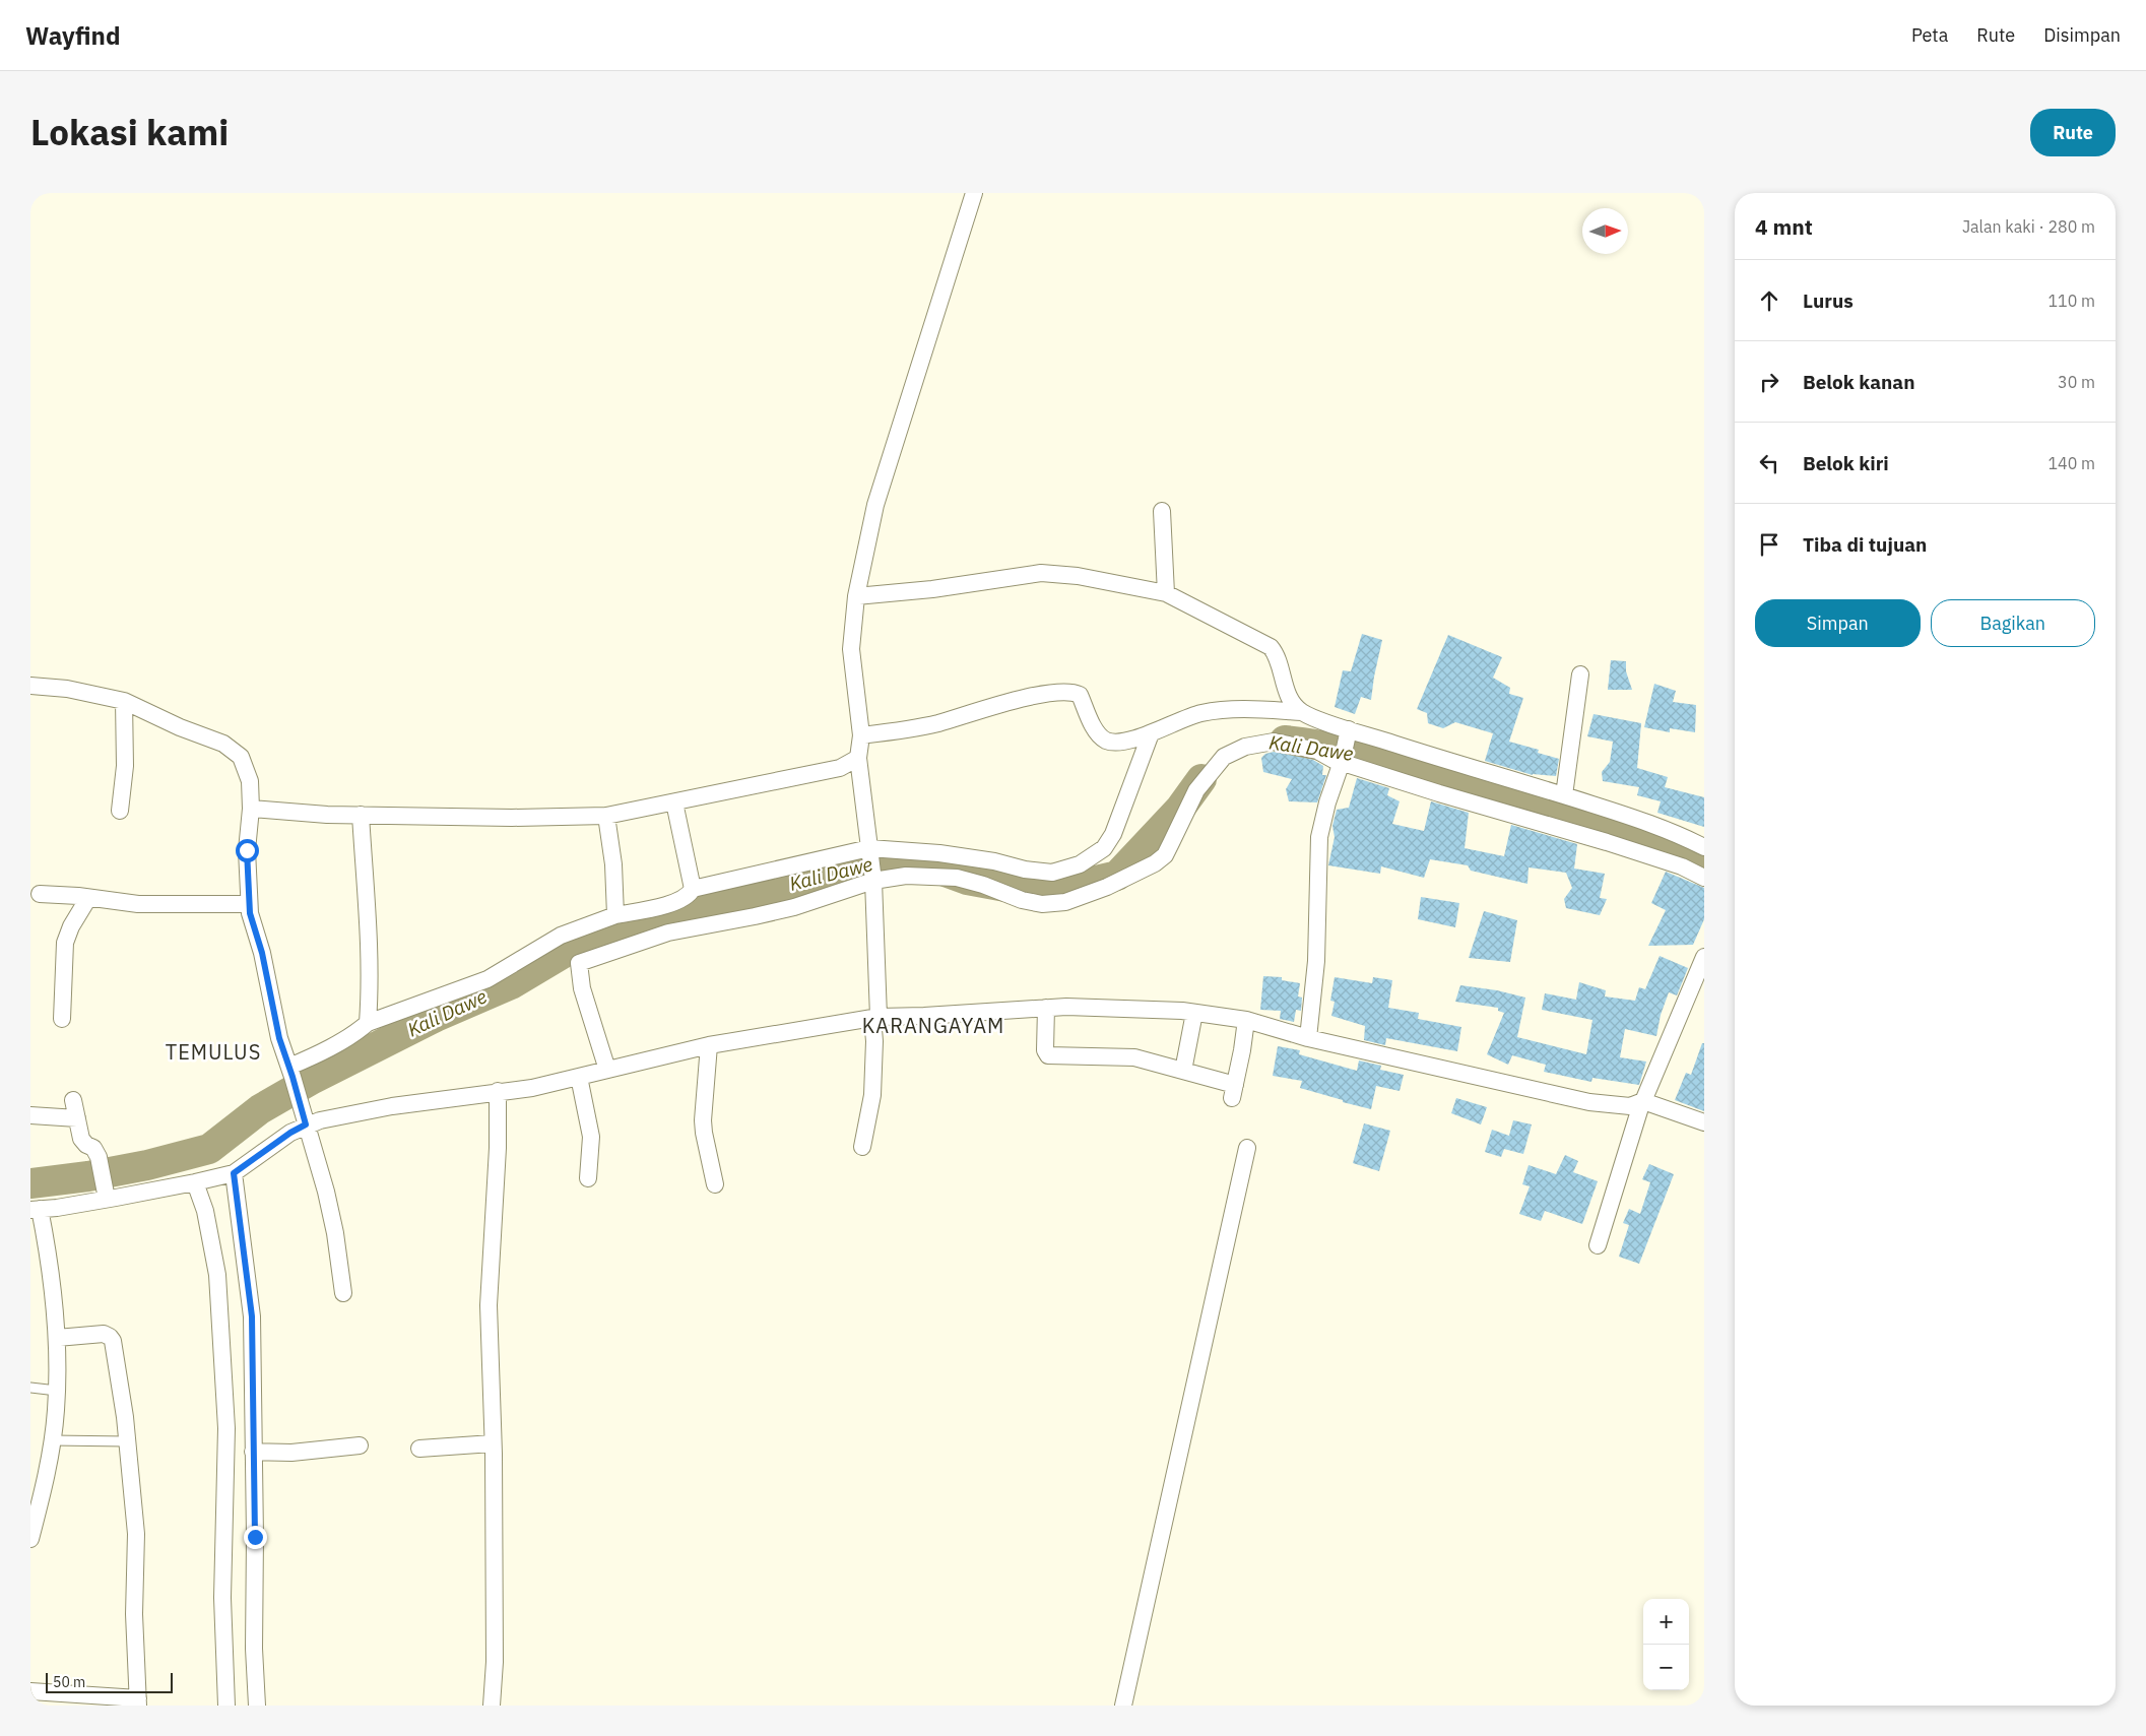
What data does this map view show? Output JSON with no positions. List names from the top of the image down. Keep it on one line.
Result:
{"districts":["KARANGAYAM","TEMULUS"],"water":["Kali Dawe"],"scale_bar":"50 m","north":"right","page":{"header":"Wayfind","nav":["Peta","Rute","Disimpan"],"title":"Lokasi kami","buttons":["Rute",["Simpan","Bagikan"]],"heading":["4 mnt","Jalan kaki · 280 m"],"list":[["Lurus","110 m"],["Belok kanan","30 m"],["Belok kiri","140 m"],"Tiba di tujuan"],"map_buttons":["+","−"],"scale":"50 m"}}
